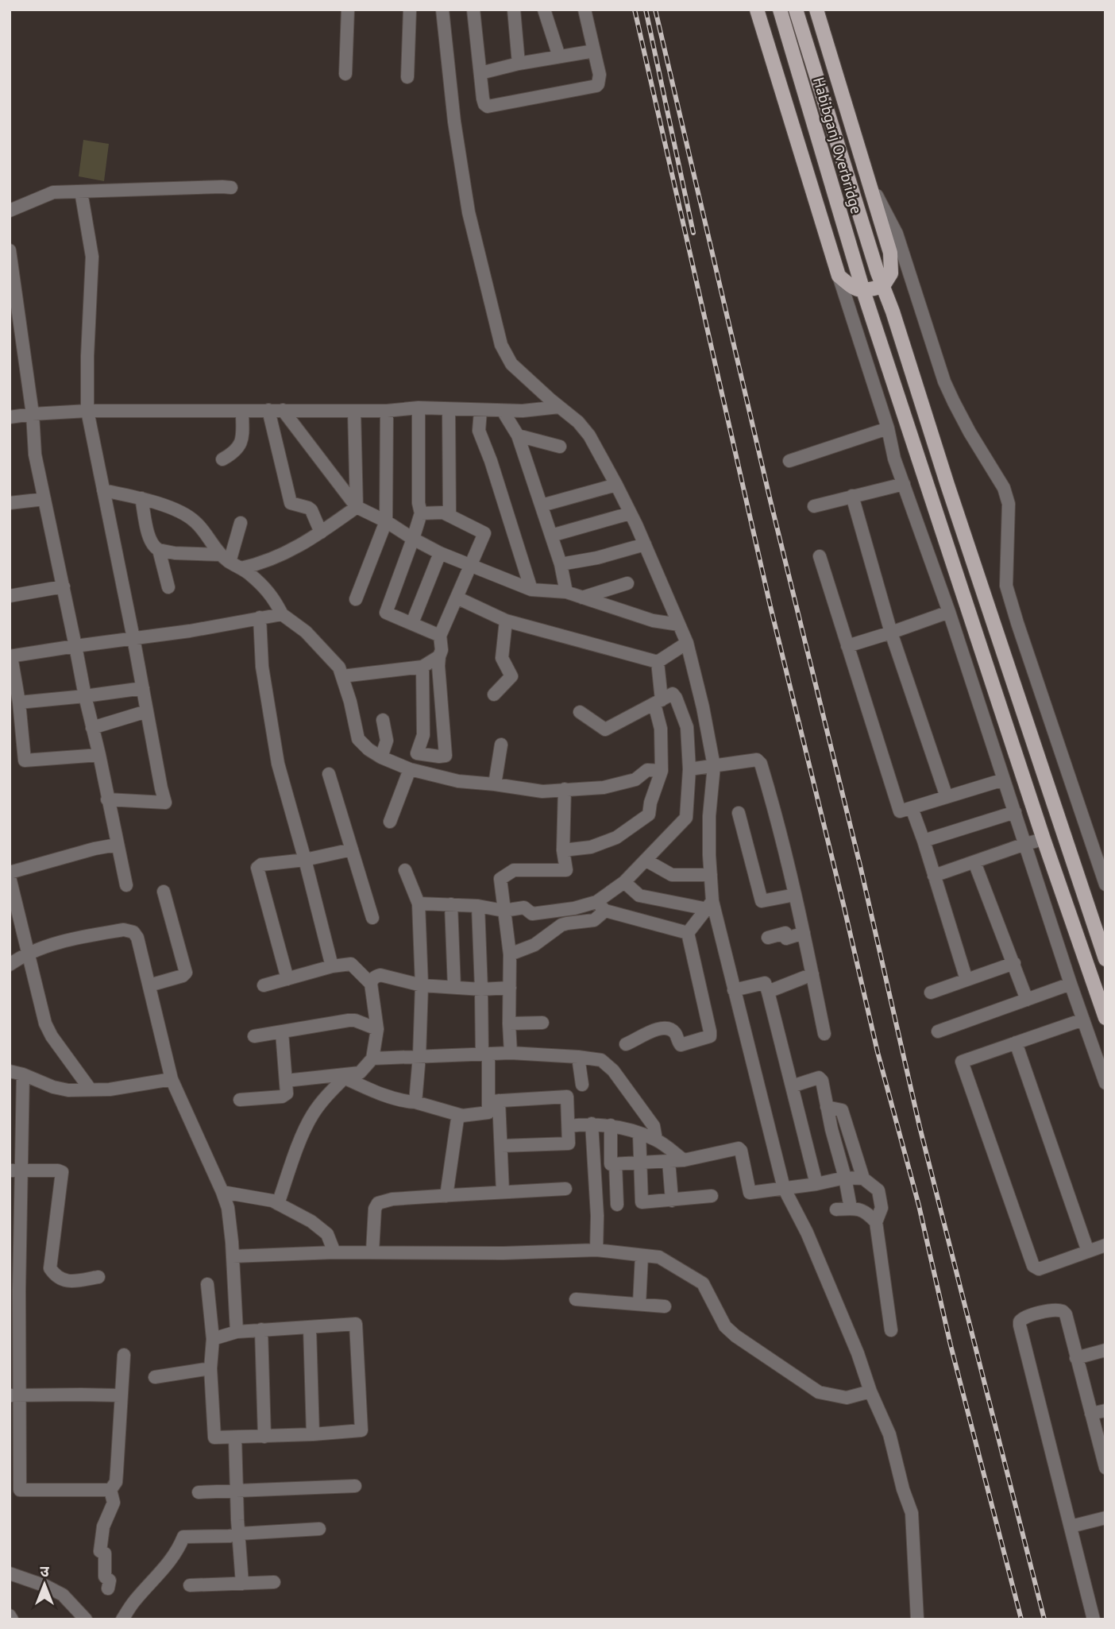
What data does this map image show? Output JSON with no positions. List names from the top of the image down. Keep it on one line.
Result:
{"streets":{"main road":["Habibganj Overbridge"]},"north":"top"}
